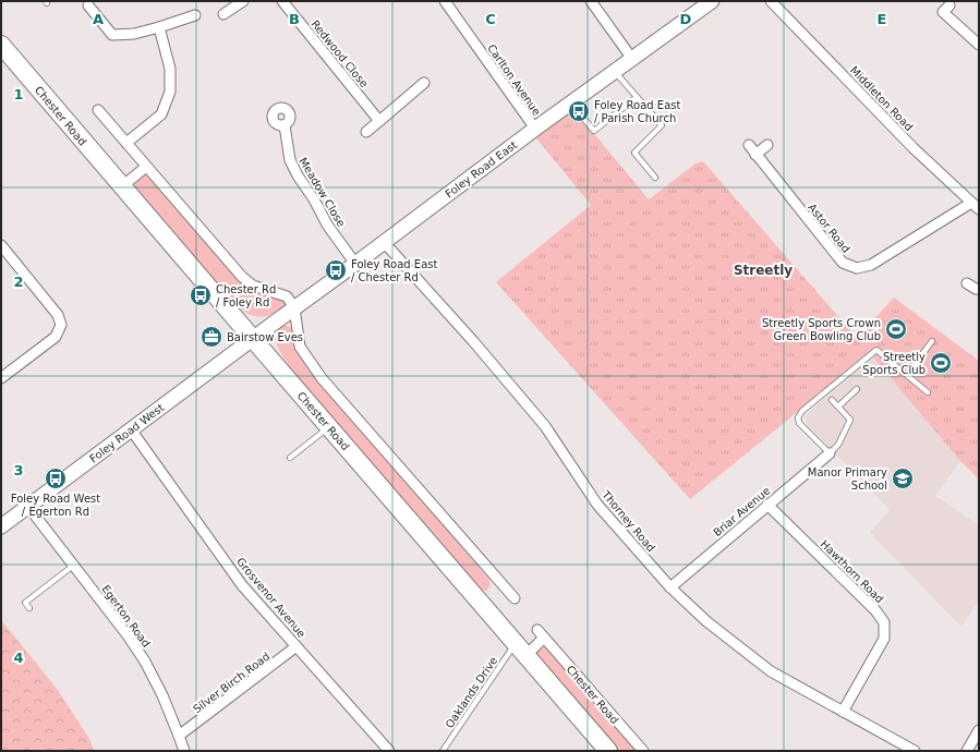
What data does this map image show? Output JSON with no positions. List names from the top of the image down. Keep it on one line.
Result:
{"streets":{"highway":["Chester Road"],"main road":["Foley Road East","Foley Road West"],"street":["Redwood Close","Carlton Avenue","Middleton Road","Meadow Close","Astor Road","Briar Avenue","Thorney Road","Hawthorn Road","Grosvenor Avenue","Egerton Road","Silver Birch Road"],"lane":["Oaklands Drive"]},"crossings":[["Carlton Avenue","Foley Road East"],["Middleton Road","Astor Road"],["Chester Road","Foley Road East"],["Chester Road","Foley Road West"],["Chester Road","Oaklands Drive"],["Foley Road East","Meadow Close"],["Foley Road East","Foley Road West"],["Foley Road East","Thorney Road"],["Foley Road West","Grosvenor Avenue"],["Foley Road West","Egerton Road"],["Briar Avenue","Thorney Road"],["Briar Avenue","Hawthorn Road"],["Thorney Road","Hawthorn Road"],["Grosvenor Avenue","Silver Birch Road"],["Egerton Road","Silver Birch Road"]],"districts":["Streetly"],"places":{"bus stop":["Foley Road East / Parish Church","Foley Road East / Chester Rd","Chester Rd / Foley Rd","Foley Road West / Egerton Rd"],"sports":["Streetly Sports Crown Green Bowling Club","Streetly Sports Club"],"office":["Bairstow Eves"],"school or university":["Manor Primary School"]},"grid":{"columns":["A","B","C","D","E"],"rows":["1","2","3","4"]}}
